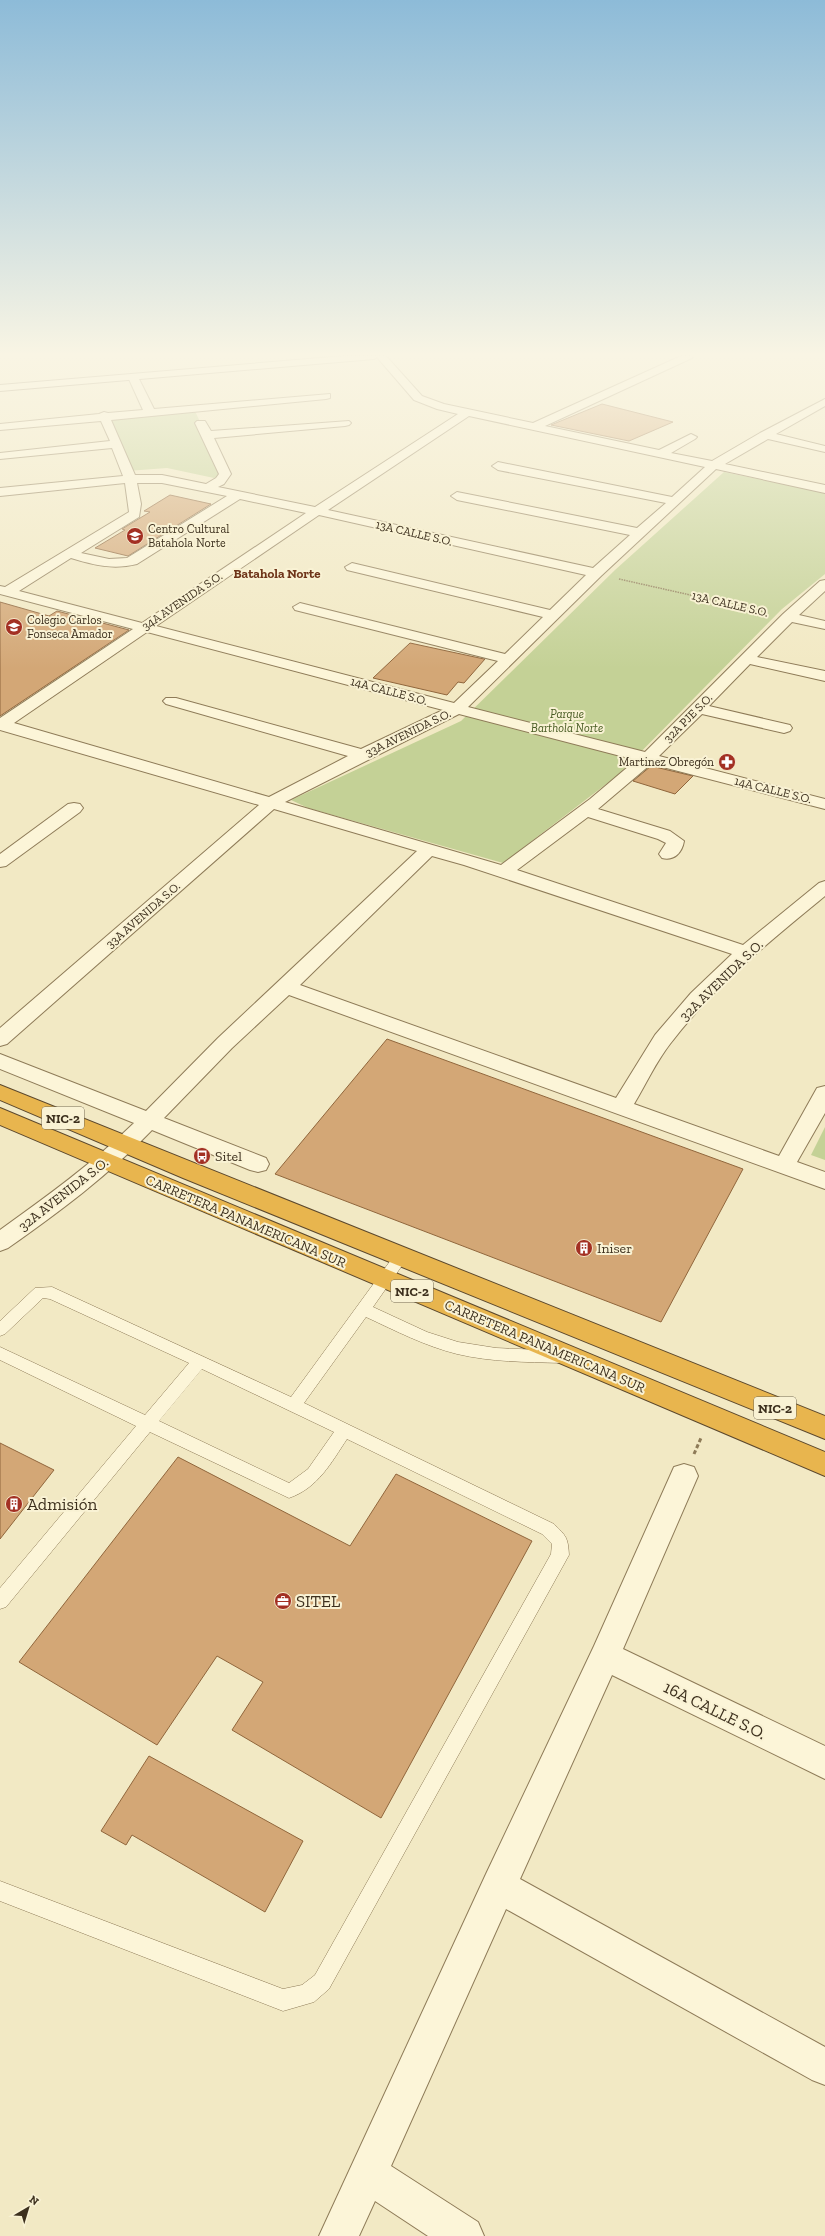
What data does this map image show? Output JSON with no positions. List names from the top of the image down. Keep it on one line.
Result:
{"streets":{"highway":["NIC-2","CARRETERA PANAMERICANA SUR"],"street":["13A CALLE S.O.","34A AVENIDA S.O.","14A CALLE S.O.","32A PJE S.O.","33A AVENIDA S.O.","32A AVENIDA S.O.","16A CALLE S.O."]},"crossings":[["13A CALLE S.O.","34A AVENIDA S.O."],["13A CALLE S.O.","32A PJE S.O."],["13A CALLE S.O.","33A AVENIDA S.O."],["34A AVENIDA S.O.","14A CALLE S.O."],["14A CALLE S.O.","32A PJE S.O."],["14A CALLE S.O.","33A AVENIDA S.O."],["32A AVENIDA S.O.","CARRETERA PANAMERICANA SUR"]],"districts":["Batahola Norte"],"parks":["Parque Barthola Norte"],"places":{"school or university":["Centro Cultural Batahola Norte","Colegio Carlos Fonseca Amador"],"pharmacy":["Martinez Obregón"],"bus stop":["Sitel"],"building":["Iniser","Admisión"],"office":["SITEL"]},"north":"top right"}
